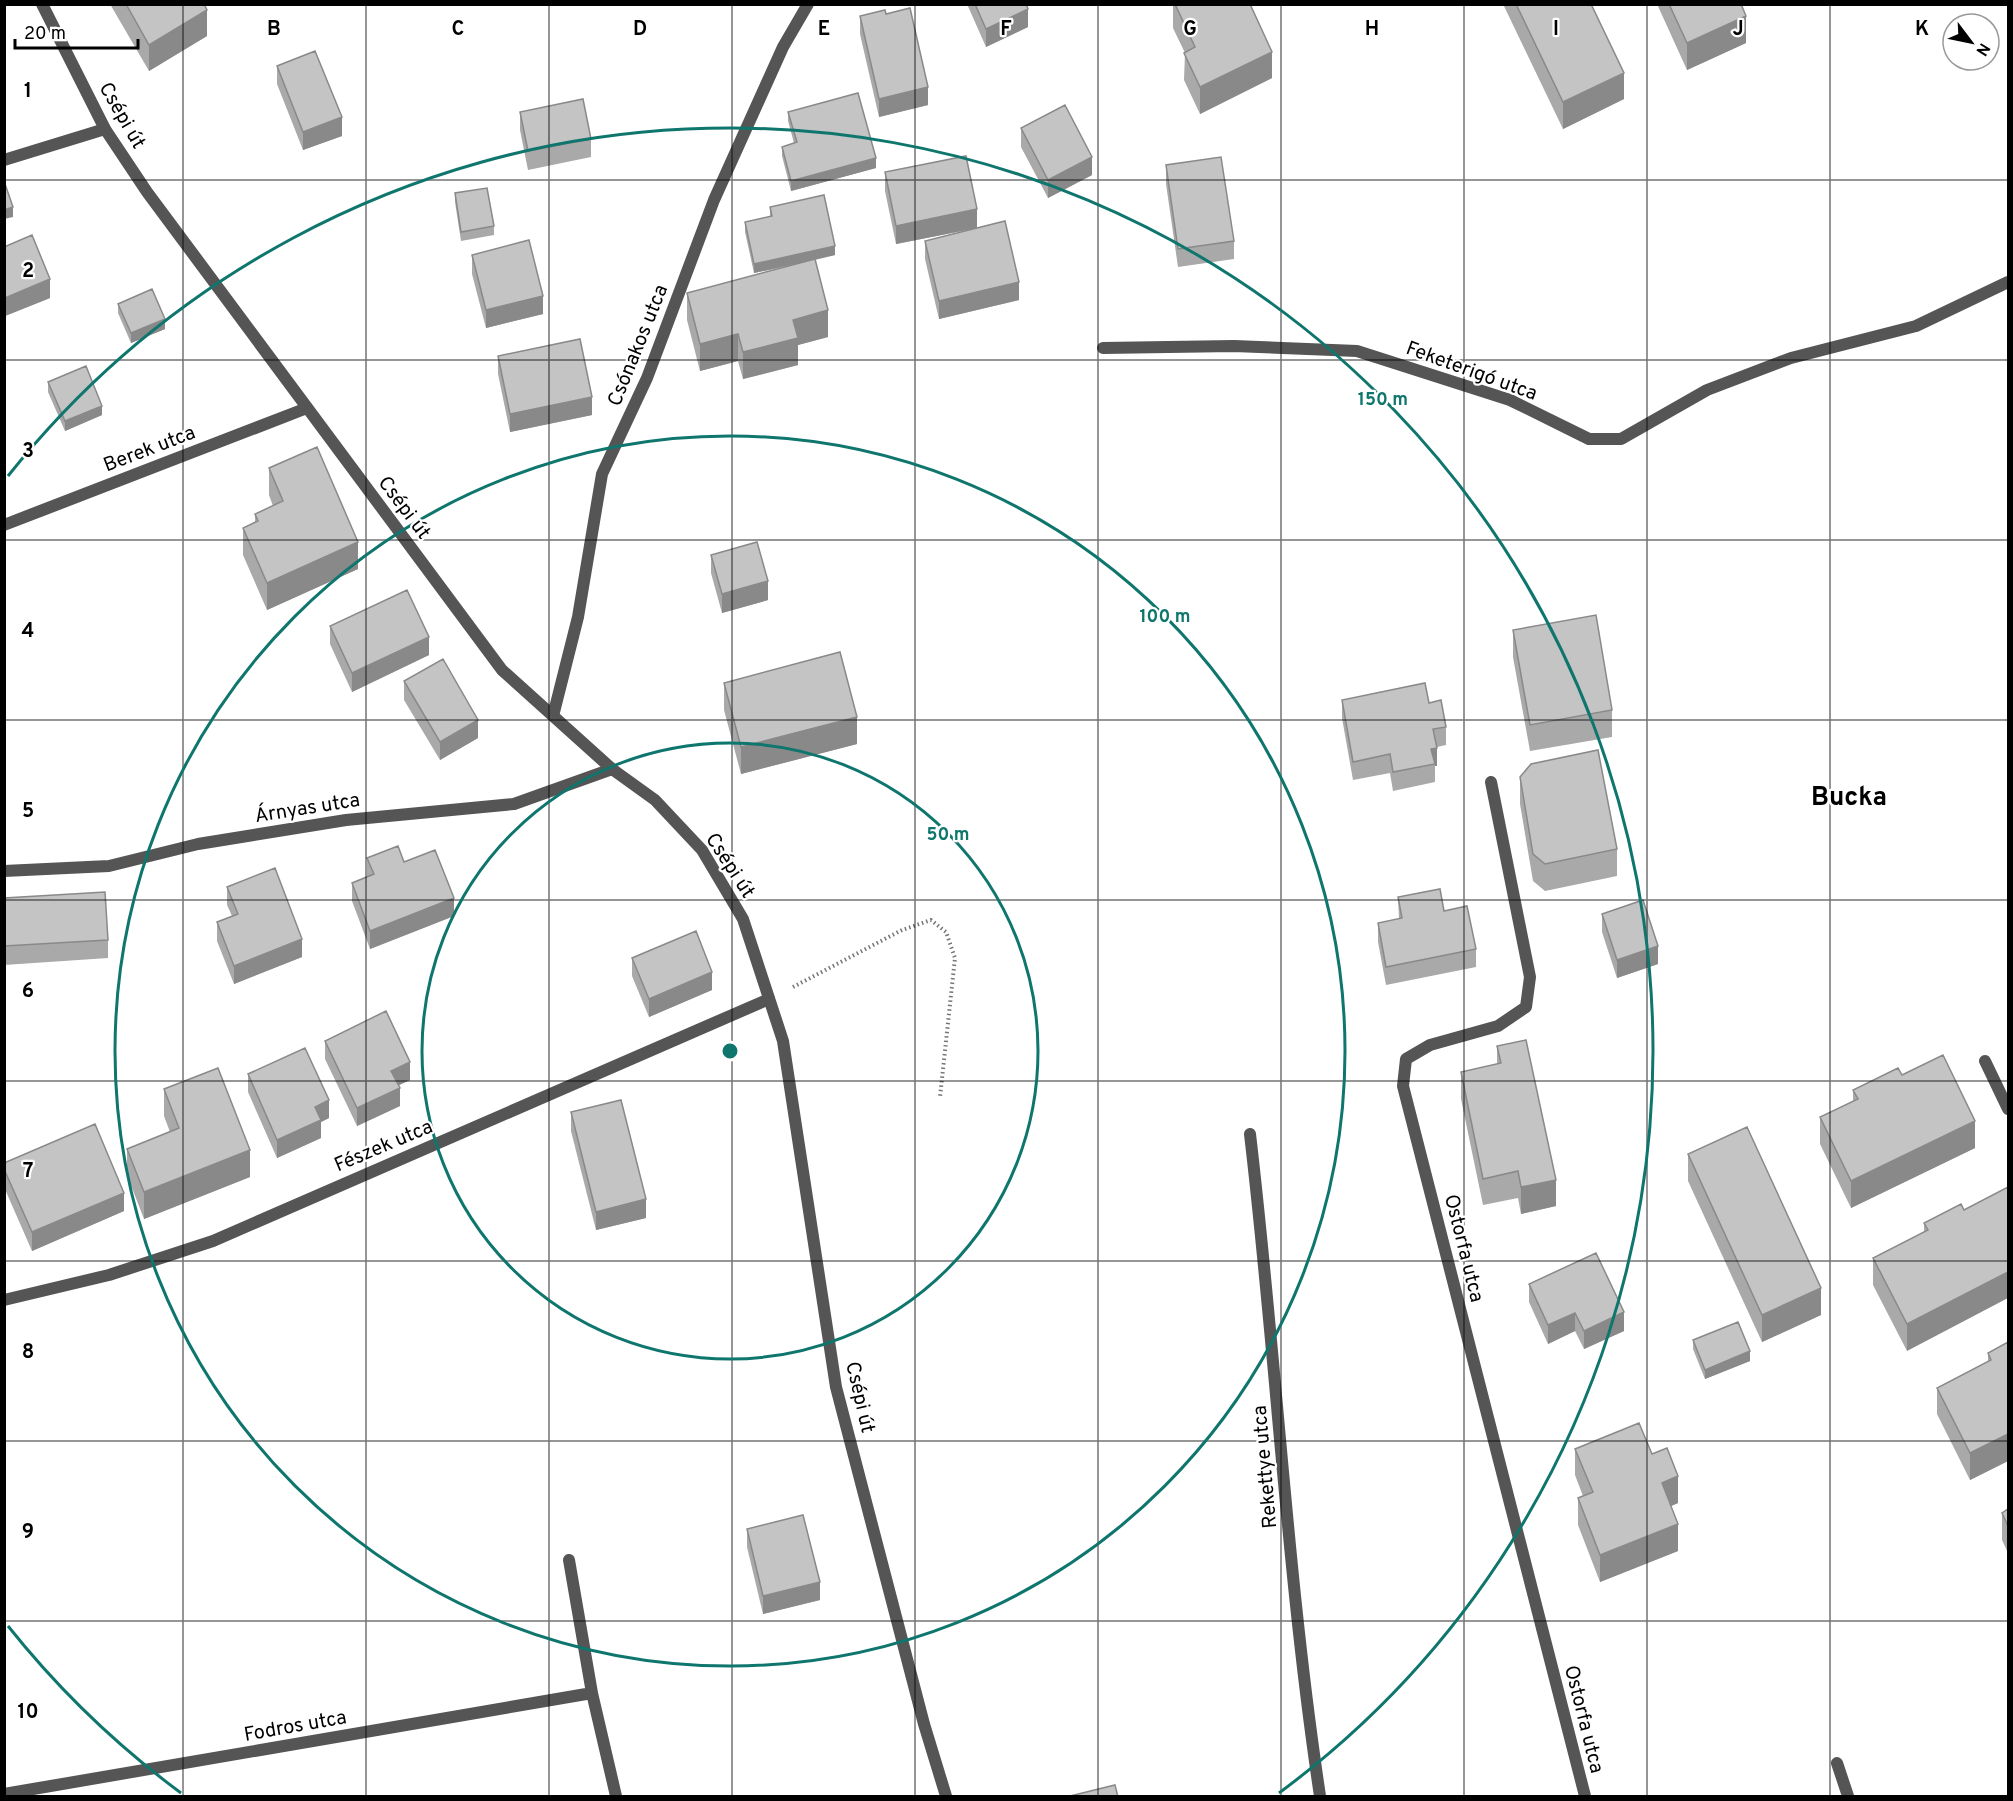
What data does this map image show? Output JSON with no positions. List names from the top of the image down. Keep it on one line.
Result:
{"streets":{"street":["Csépi út","Csónakos utca","Feketerigó utca","Berek utca","Árnyas utca","Fészek utca","Ostorfa utca","Rekettye utca","Fodros utca"]},"crossings":[["Csépi út","Csónakos utca"],["Csépi út","Berek utca"],["Csépi út","Árnyas utca"],["Csépi út","Fészek utca"]],"districts":["Bucka"],"scale_bar":"20 m","north":"bottom right","grid":{"columns":["B","C","D","E","F","G","H","I","J","K"],"rows":["1","2","3","4","5","6","7","8","9","10"]},"rings":["150 m","100 m","50 m"]}
